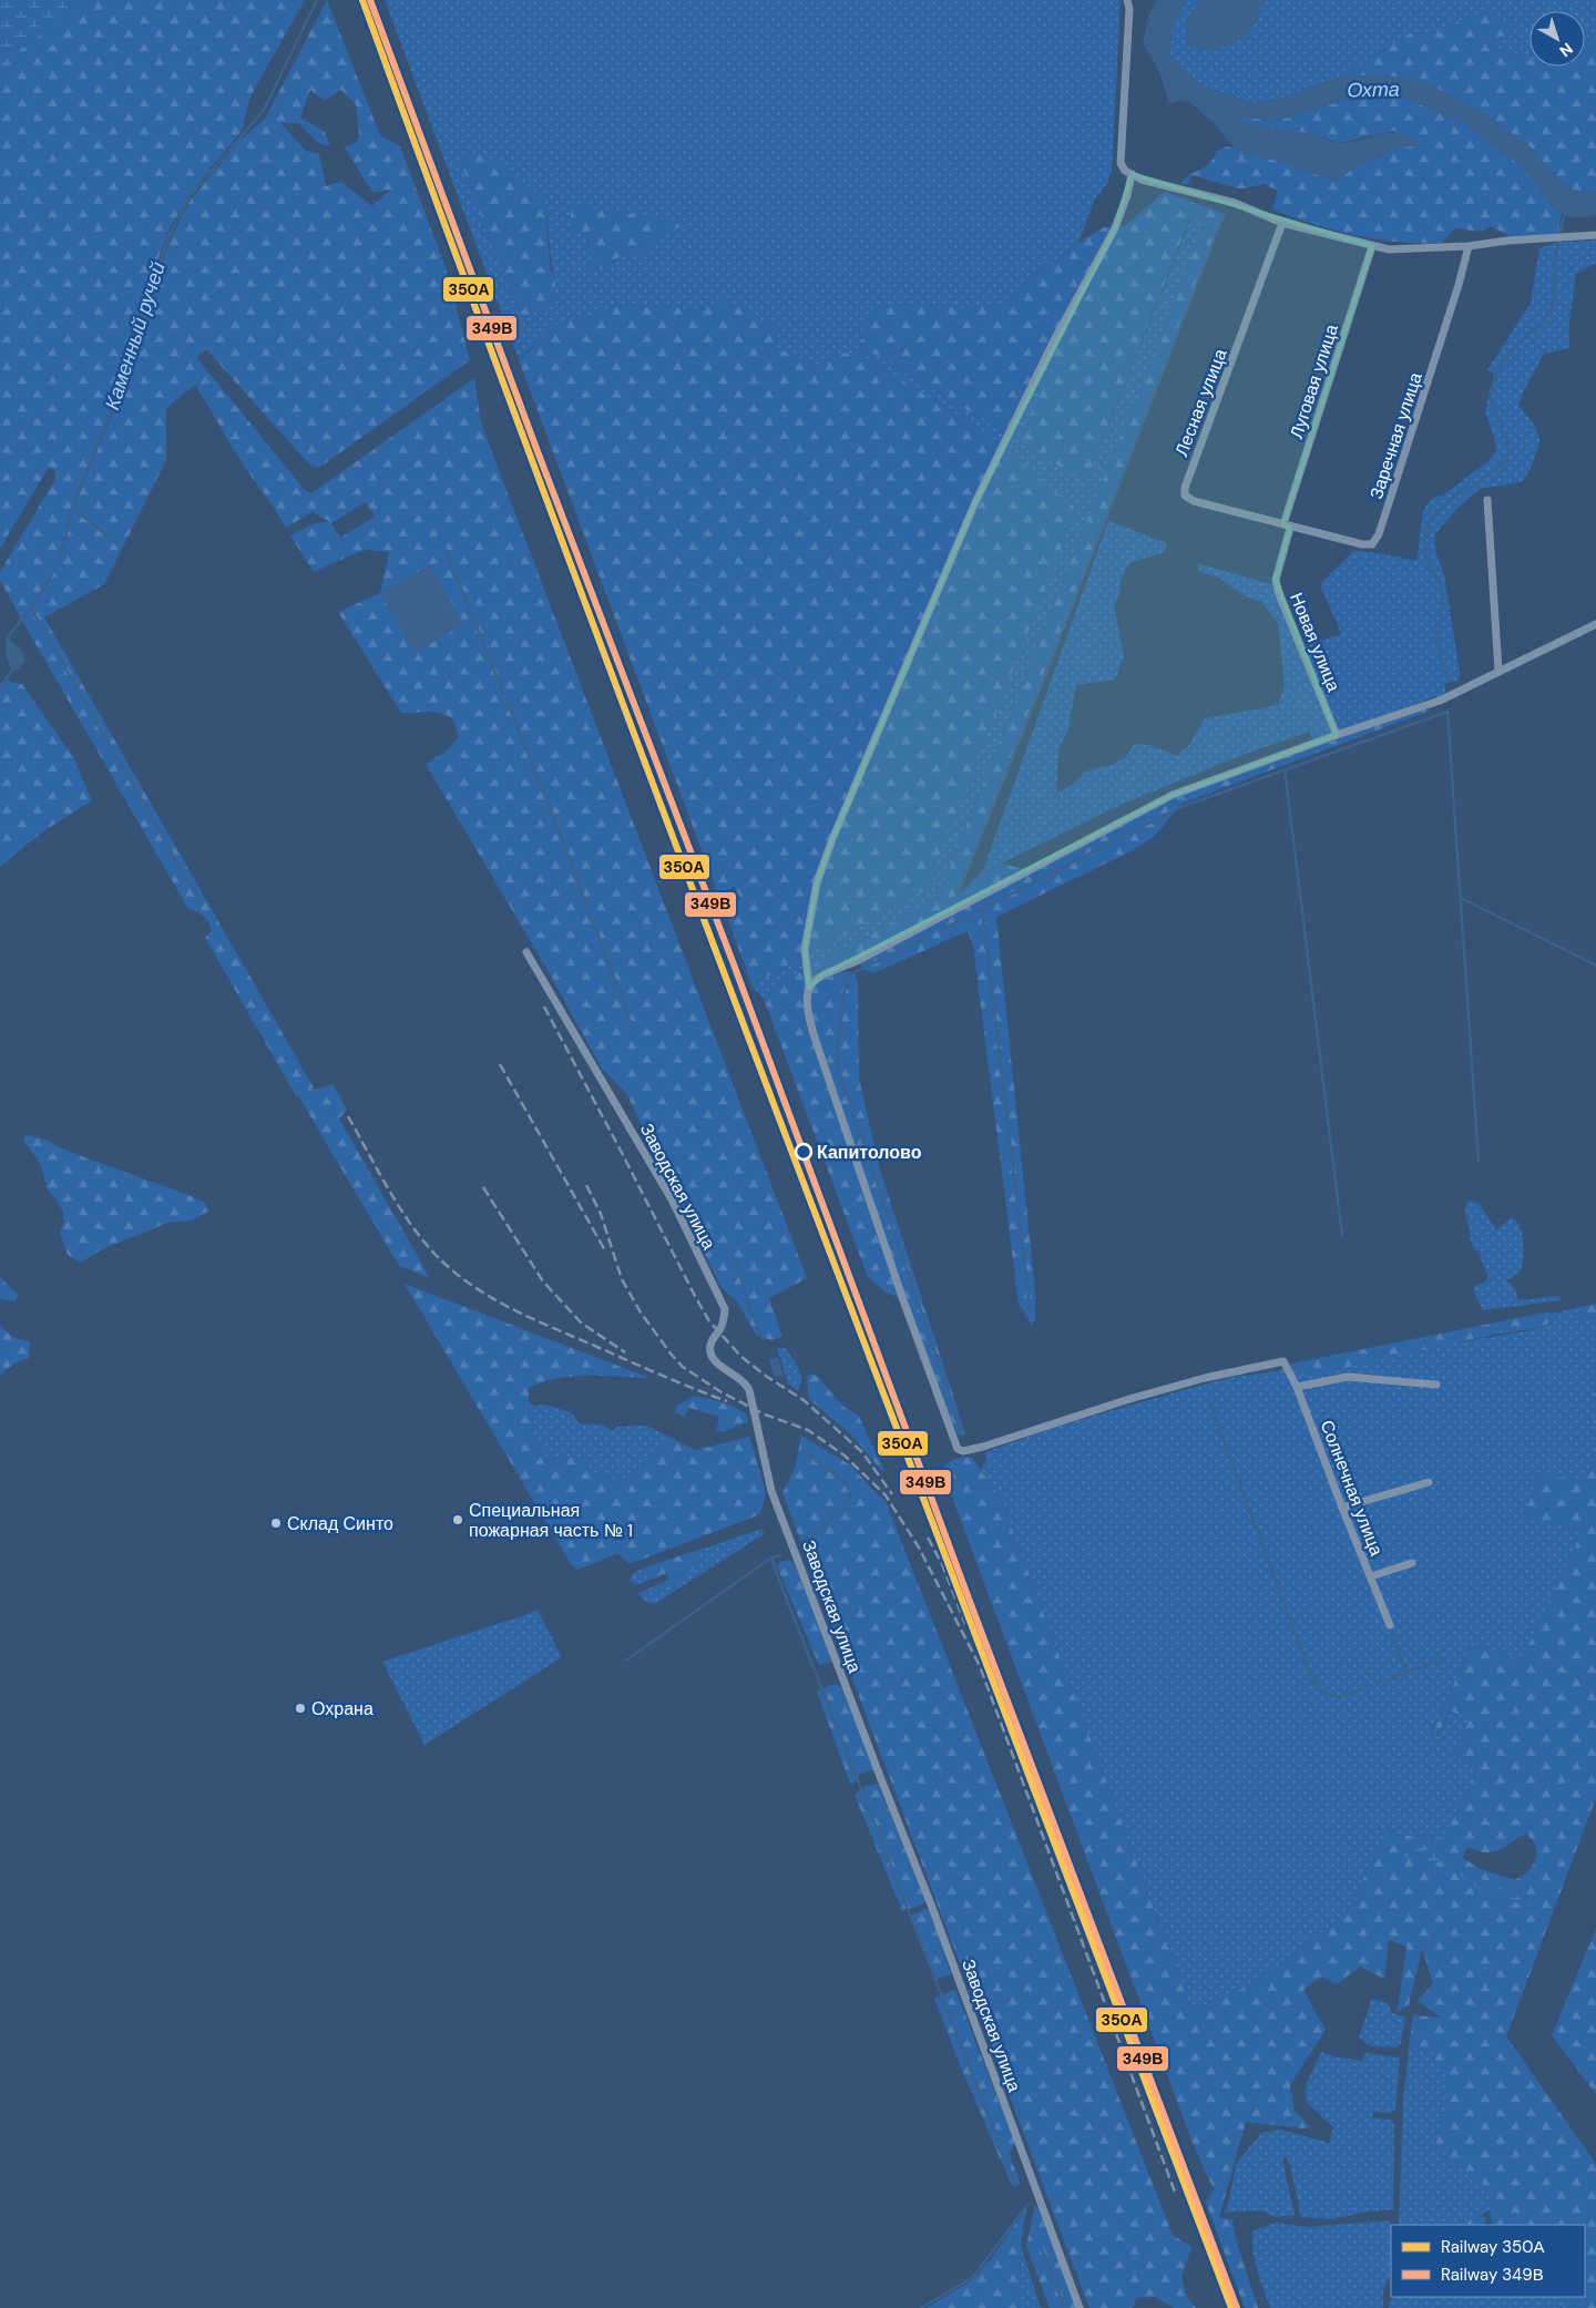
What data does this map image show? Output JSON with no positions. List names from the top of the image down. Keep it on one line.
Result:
{"streets":{"street":["Луговая улица","Лесная улица","Заречная улица","Новая улица","Заводская улица","Солнечная улица"]},"crossings":[["Луговая улица","Лесная улица"],["Луговая улица","Заречная улица"],["Луговая улица","Новая улица"],["Лесная улица","Заречная улица"],["Лесная улица","Новая улица"],["Заречная улица","Новая улица"]],"water":["Охта","Каменный ручей"],"places":["Капитолово","Специальная пожарная часть № 1","Склад Синто","Охрана"],"lines":["rail line 350А","rail line 349В"],"legend":["Railway 350А","Railway 349В"],"north":"bottom right"}
